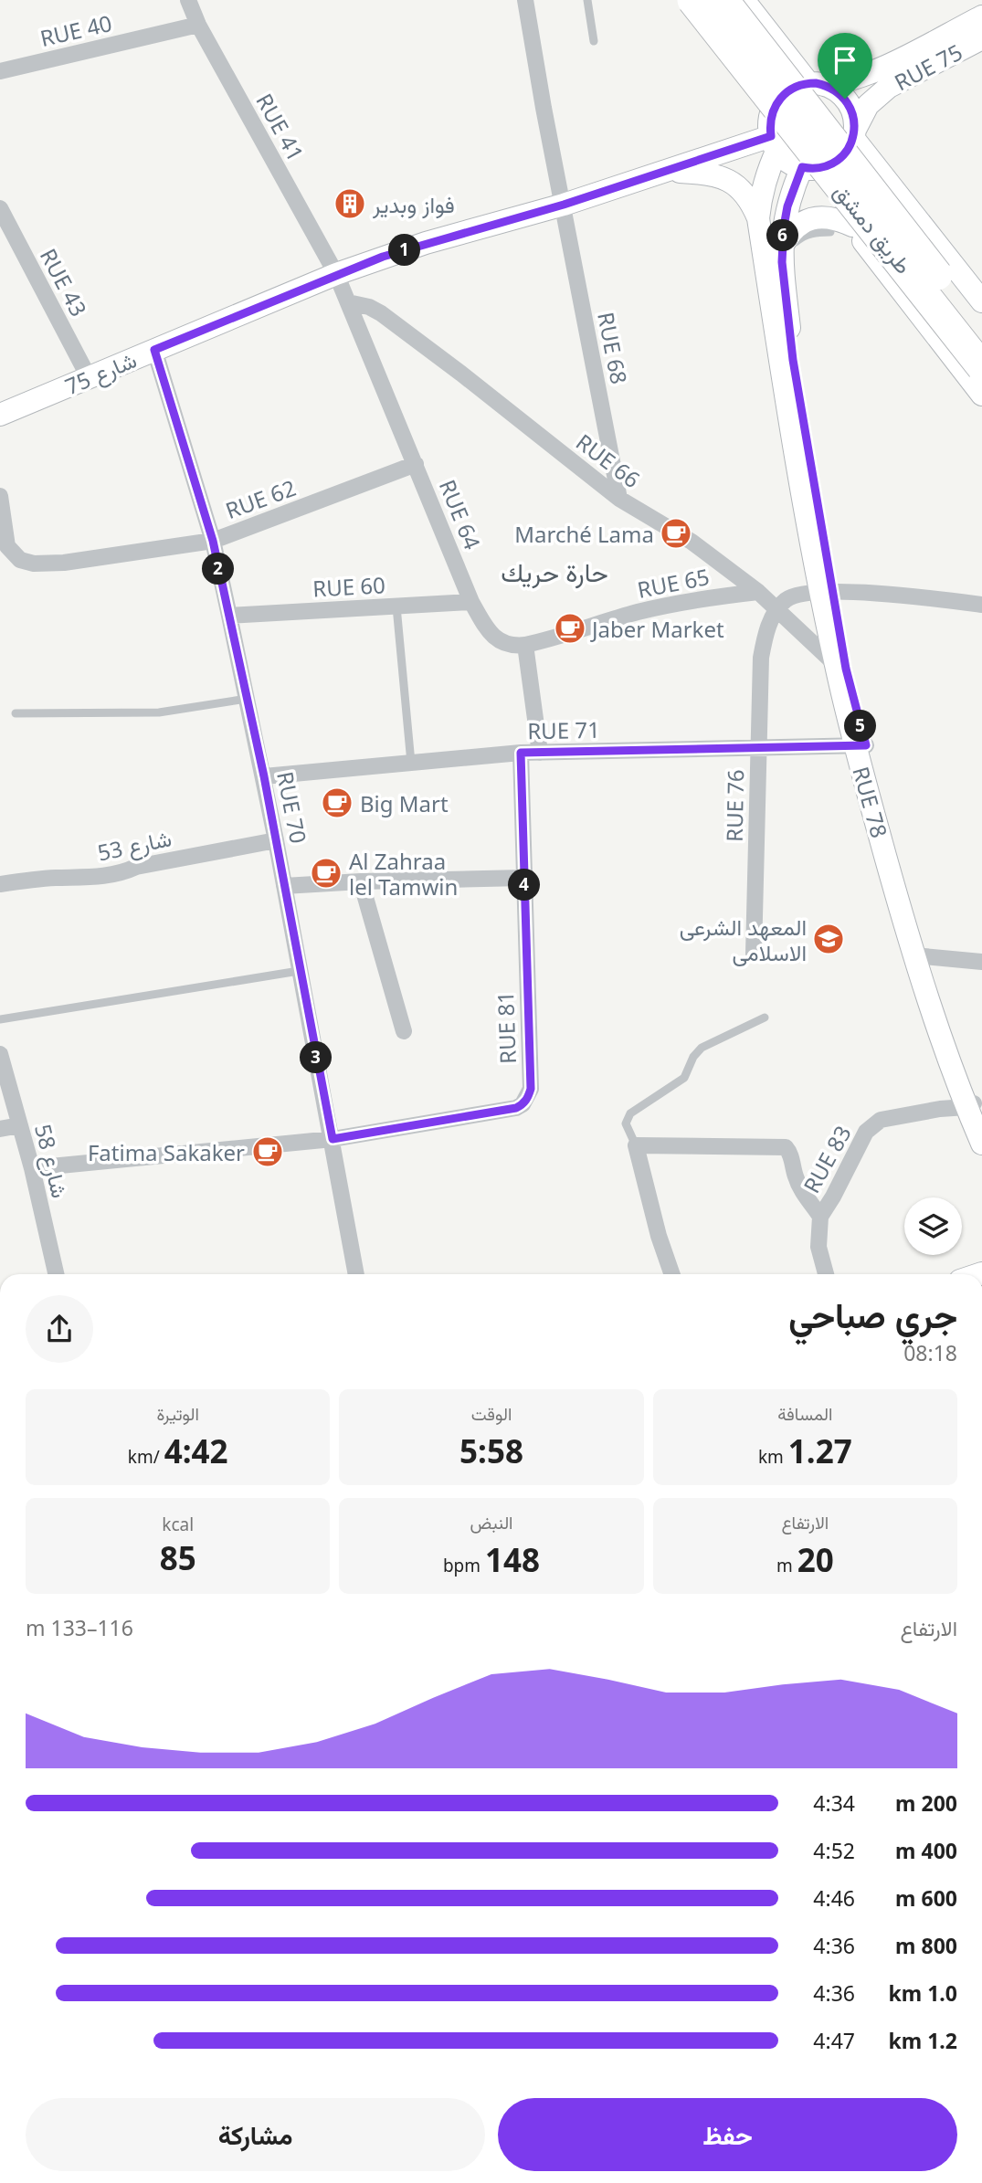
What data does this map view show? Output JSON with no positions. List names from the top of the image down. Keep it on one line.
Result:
{"streets":{"highway":["طريق دمشق"],"street":["RUE 40","RUE 75","RUE 41","RUE 43","RUE 68","شارع 75","RUE 66","RUE 62","RUE 64","RUE 65","RUE 60","RUE 71","RUE 78","RUE 76","RUE 70","شارع 53","RUE 81","RUE 83","شارع 58"]},"crossings":[["RUE 40","RUE 41"],["RUE 75","شارع 75"],["RUE 41","شارع 75"],["RUE 41","RUE 64"],["RUE 43","شارع 75"],["RUE 68","شارع 75"],["RUE 68","RUE 66"],["شارع 75","RUE 64"],["شارع 75","RUE 70"],["RUE 66","RUE 64"],["RUE 66","RUE 65"],["RUE 66","RUE 78"],["RUE 66","RUE 76"],["RUE 62","RUE 64"],["RUE 62","RUE 70"],["RUE 64","RUE 65"],["RUE 64","RUE 60"],["RUE 60","RUE 70"],["RUE 71","RUE 78"],["RUE 71","RUE 76"],["RUE 71","RUE 70"],["RUE 71","RUE 81"],["RUE 78","RUE 83"],["RUE 70","شارع 53"],["RUE 70","RUE 81"]],"districts":["حارة حريك"],"places":{"building":["فواز وبدير"],"cafe":["Marché Lama","Jaber Market","Big Mart","Al Zahraa lel Tamwin","Fatima Sakaker"],"school or university":["المعهد الشرعى الاسلامى"]},"page":{"pins":["6","1","2","5","4","3"],"heading":["جري صباحي","08:18"],"stats":[["المسافة","1.27 km"],["الوقت","5:58"],["الوتيرة","4:42 /km"],["الارتفاع","20 m"],["النبض","148 bpm"],["kcal","85"]],"chart":["الارتفاع","116–133 m"],"list":[{"name":"200 m","note":"4:34"},{"name":"400 m","note":"4:52"},{"name":"600 m","note":"4:46"},{"name":"800 m","note":"4:36"},{"name":"1.0 km","note":"4:36"},{"name":"1.2 km","note":"4:47"}],"buttons":["حفظ","مشاركة"]}}
